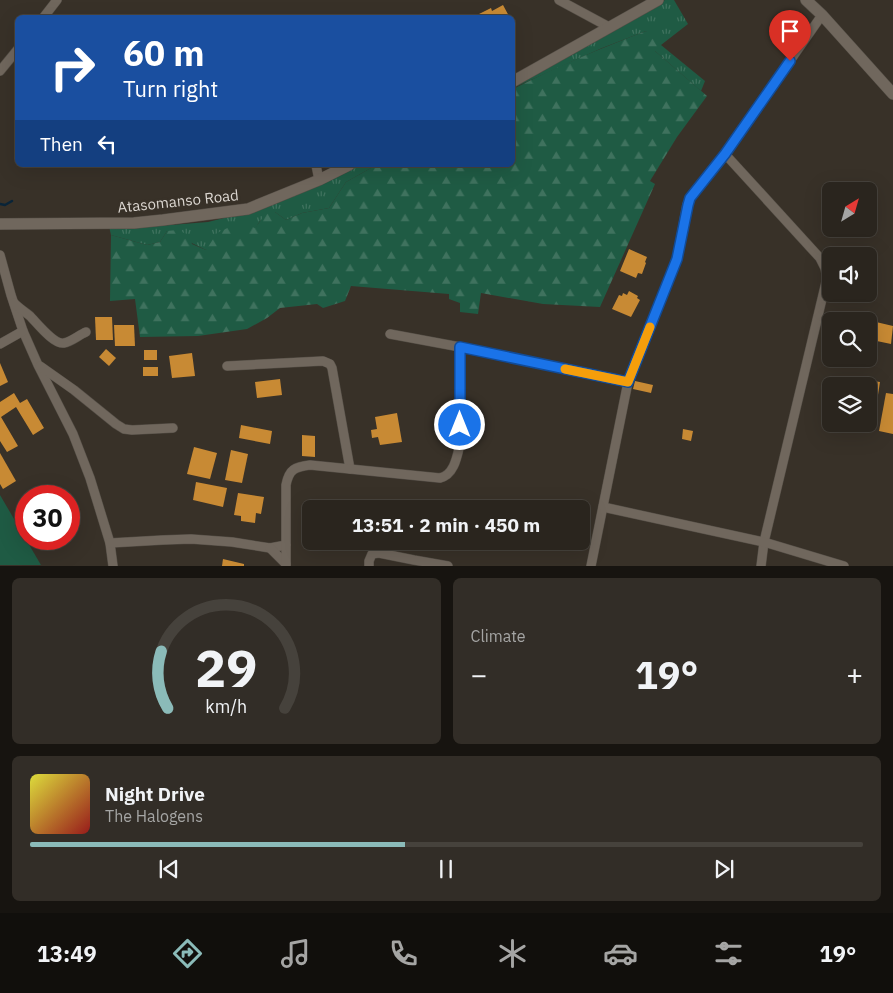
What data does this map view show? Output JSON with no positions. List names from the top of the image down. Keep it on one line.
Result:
{"streets":{"street":["Atasomanso Road"]},"north":"top right","page":{"turn":["60 m","Turn right"],"then":"Then","limit":"30","trip":"13:51 · 2 min · 450 m","tile":"Climate","heat":["−","19°","+"],"song":["Night Drive","The Halogens"],"tabs":["13:49","19°"],"gauge":["29","km/h"]}}
